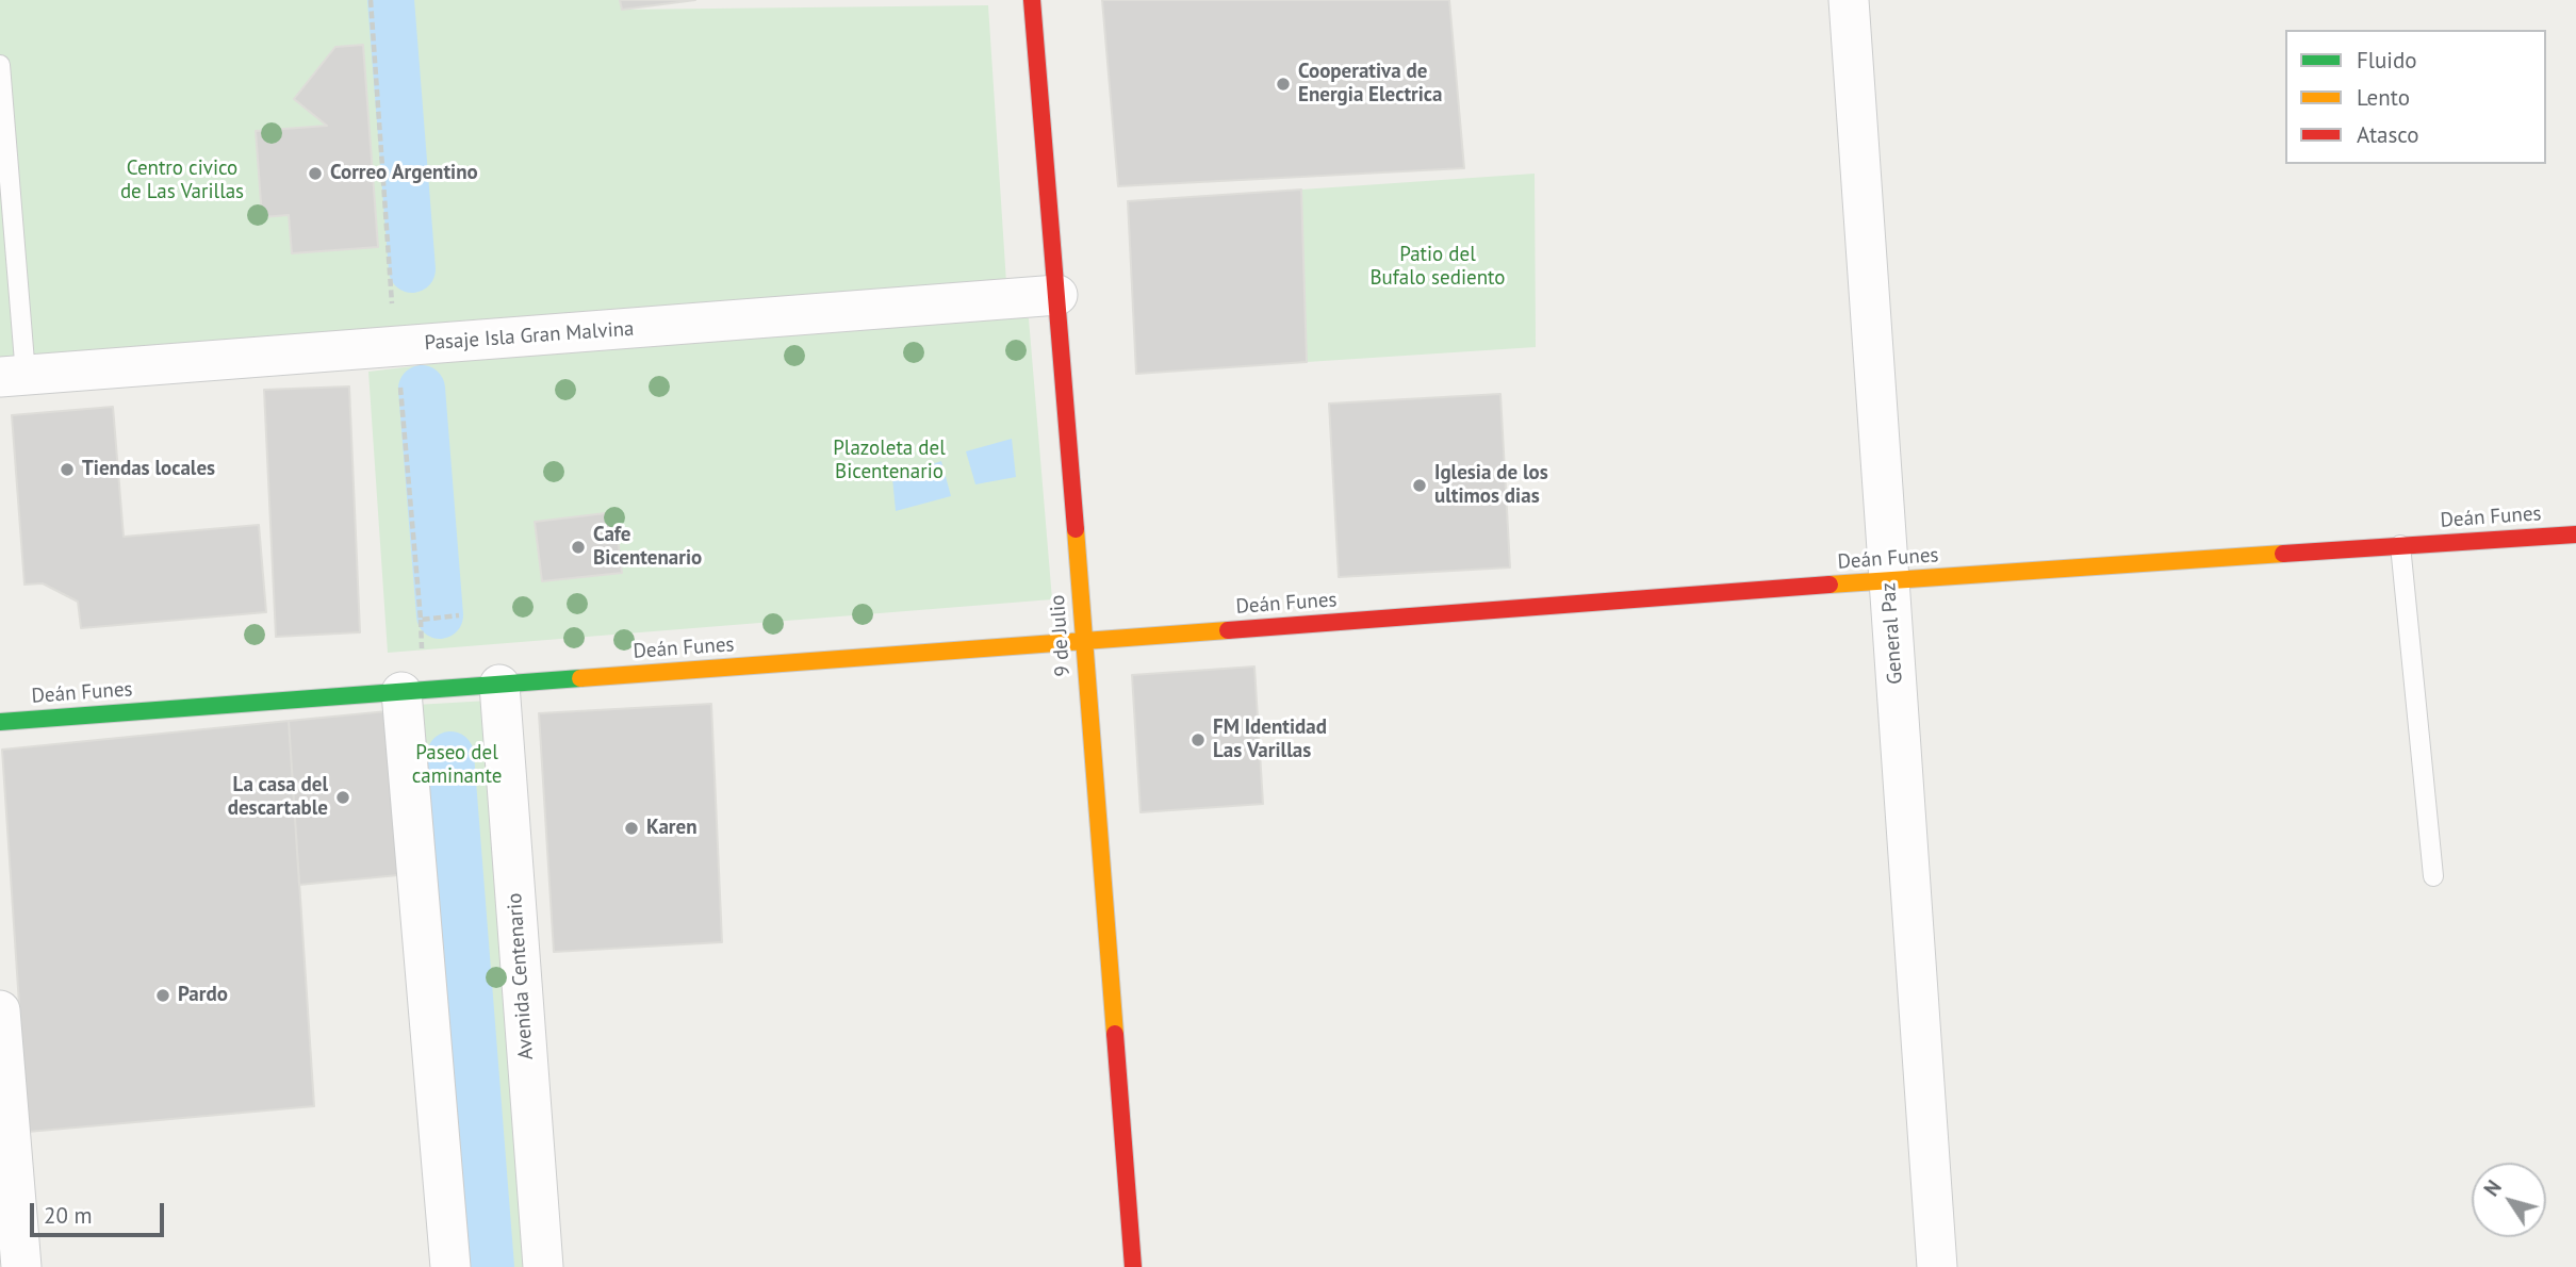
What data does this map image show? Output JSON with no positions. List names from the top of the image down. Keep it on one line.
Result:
{"streets":{"street":["Pasaje Isla Gran Malvina","Deán Funes","General Paz","9 de Julio","Avenida Centenario"]},"crossings":[["Pasaje Isla Gran Malvina","9 de Julio"],["Deán Funes","General Paz"],["Deán Funes","9 de Julio"],["Deán Funes","Avenida Centenario"]],"parks":["Centro civico de Las Varillas","Patio del Bufalo sediento","Plazoleta del Bicentenario","Paseo del caminante"],"places":["Cooperativa de Energia Electrica","Correo Argentino","Tiendas locales","Iglesia de los ultimos dias","Cafe Bicentenario","FM Identidad Las Varillas","La casa del descartable","Karen","Pardo"],"legend":["Fluido","Lento","Atasco"],"scale_bar":"20 m","north":"top left"}
